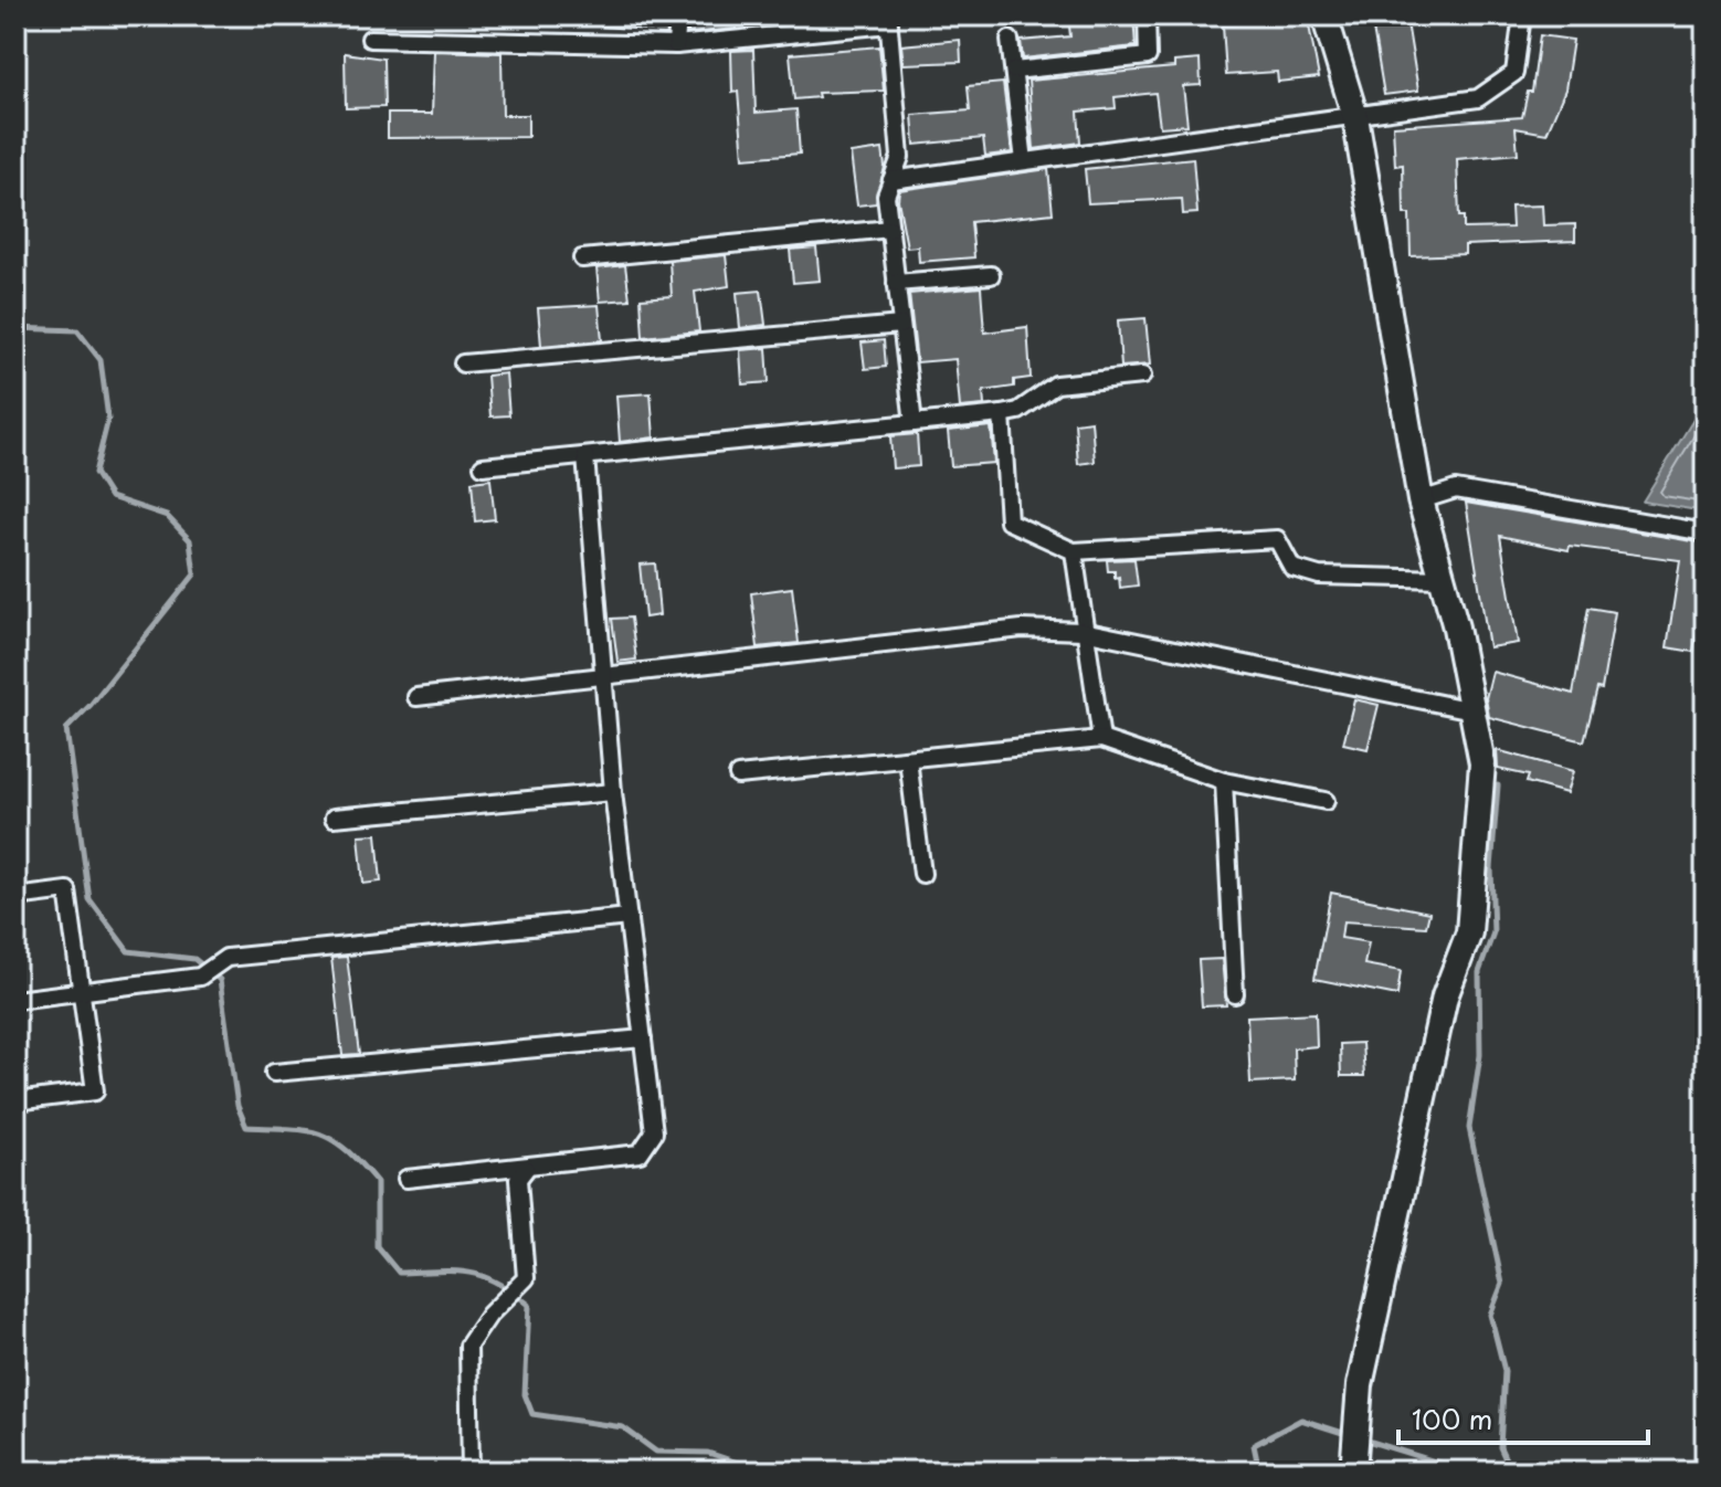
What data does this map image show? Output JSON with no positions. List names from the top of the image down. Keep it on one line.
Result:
{"scale_bar":"100 m"}
